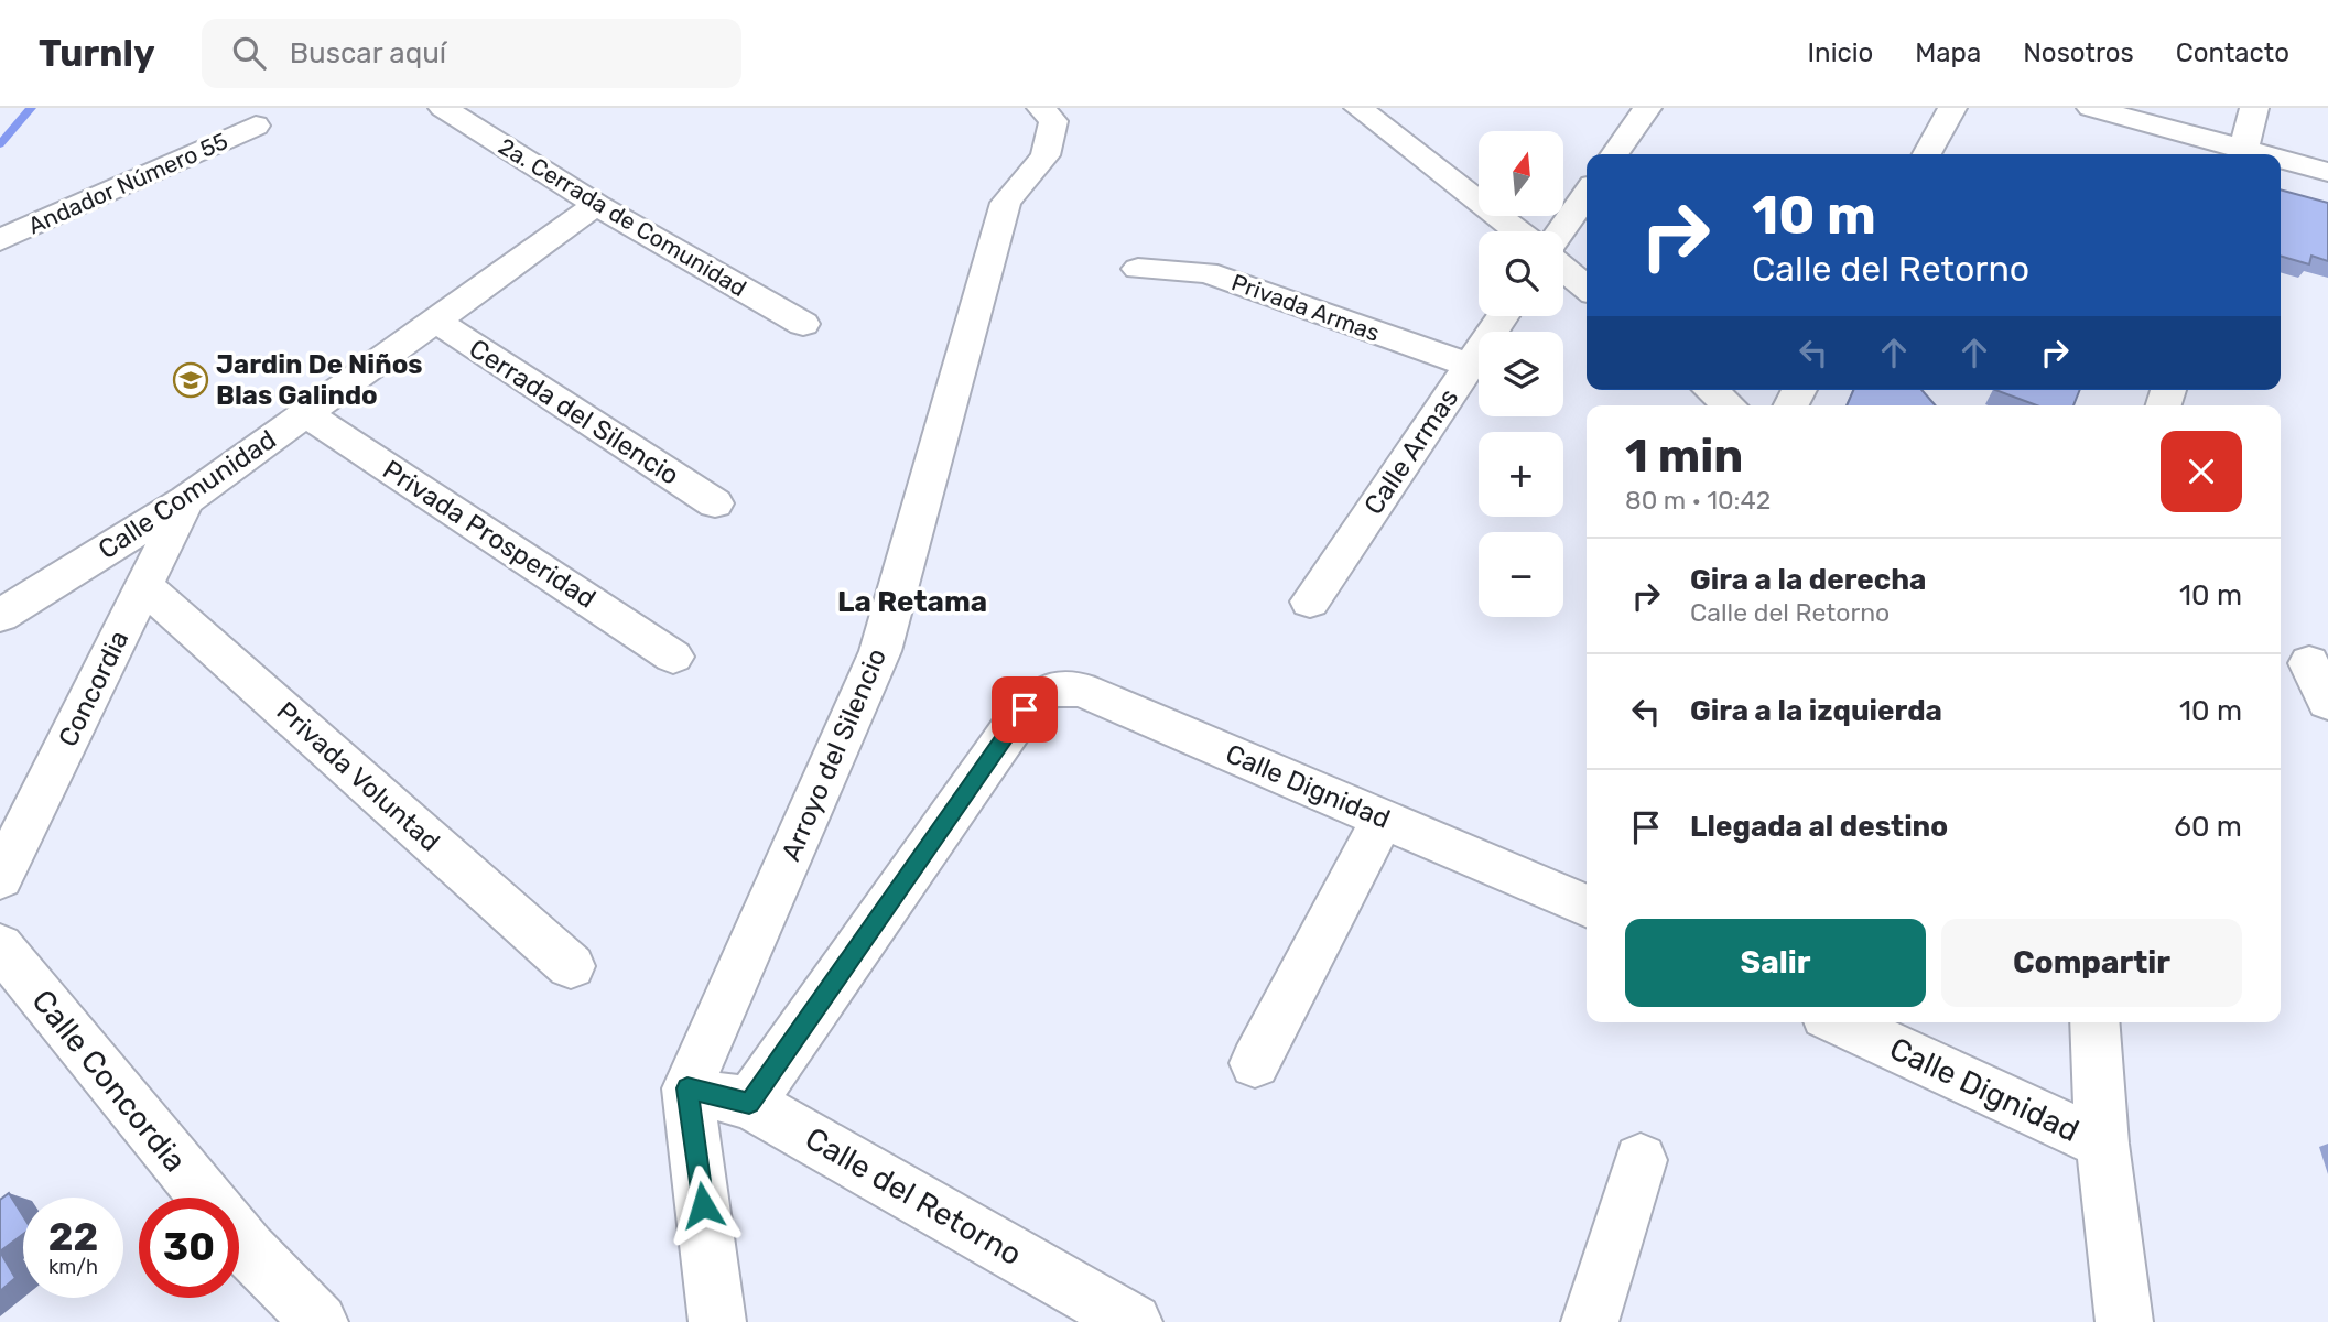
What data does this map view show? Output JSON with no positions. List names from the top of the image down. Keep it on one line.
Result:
{"streets":{"street":["Andador Número 55","2a. Cerrada de Comunidad","Privada Armas","Cerrada del Silencio","Calle Armas","Calle Comunidad","Privada Prosperidad","Concordia","Arroyo del Silencio","Privada Voluntad","Calle Dignidad","Calle Concordia","Calle del Retorno"]},"crossings":[["2a. Cerrada de Comunidad","Calle Comunidad"],["Privada Armas","Calle Armas"],["Cerrada del Silencio","Calle Comunidad"],["Calle Comunidad","Privada Prosperidad"],["Calle Comunidad","Concordia"],["Concordia","Privada Voluntad"],["Arroyo del Silencio","Calle del Retorno"],["Calle Dignidad","Calle del Retorno"]],"districts":["La Retama"],"places":{"school or university":["Jardin De Niños Blas Galindo"]},"north":"top","page":{"header":"Turnly","search":"Buscar aquí","nav":["Inicio","Mapa","Nosotros","Contacto"],"map_buttons":["+","−"],"turn":["10 m","Calle del Retorno"],"heading":["1 min","80 m · 10:42"],"list":[{"name":"Gira a la derecha","note":"Calle del Retorno","value":"10 m"},{"name":"Gira a la izquierda","value":"10 m"},{"name":"Llegada al destino","value":"60 m"}],"buttons":["Salir","Compartir"],"speed":"22 km/h","limit":"30"}}
